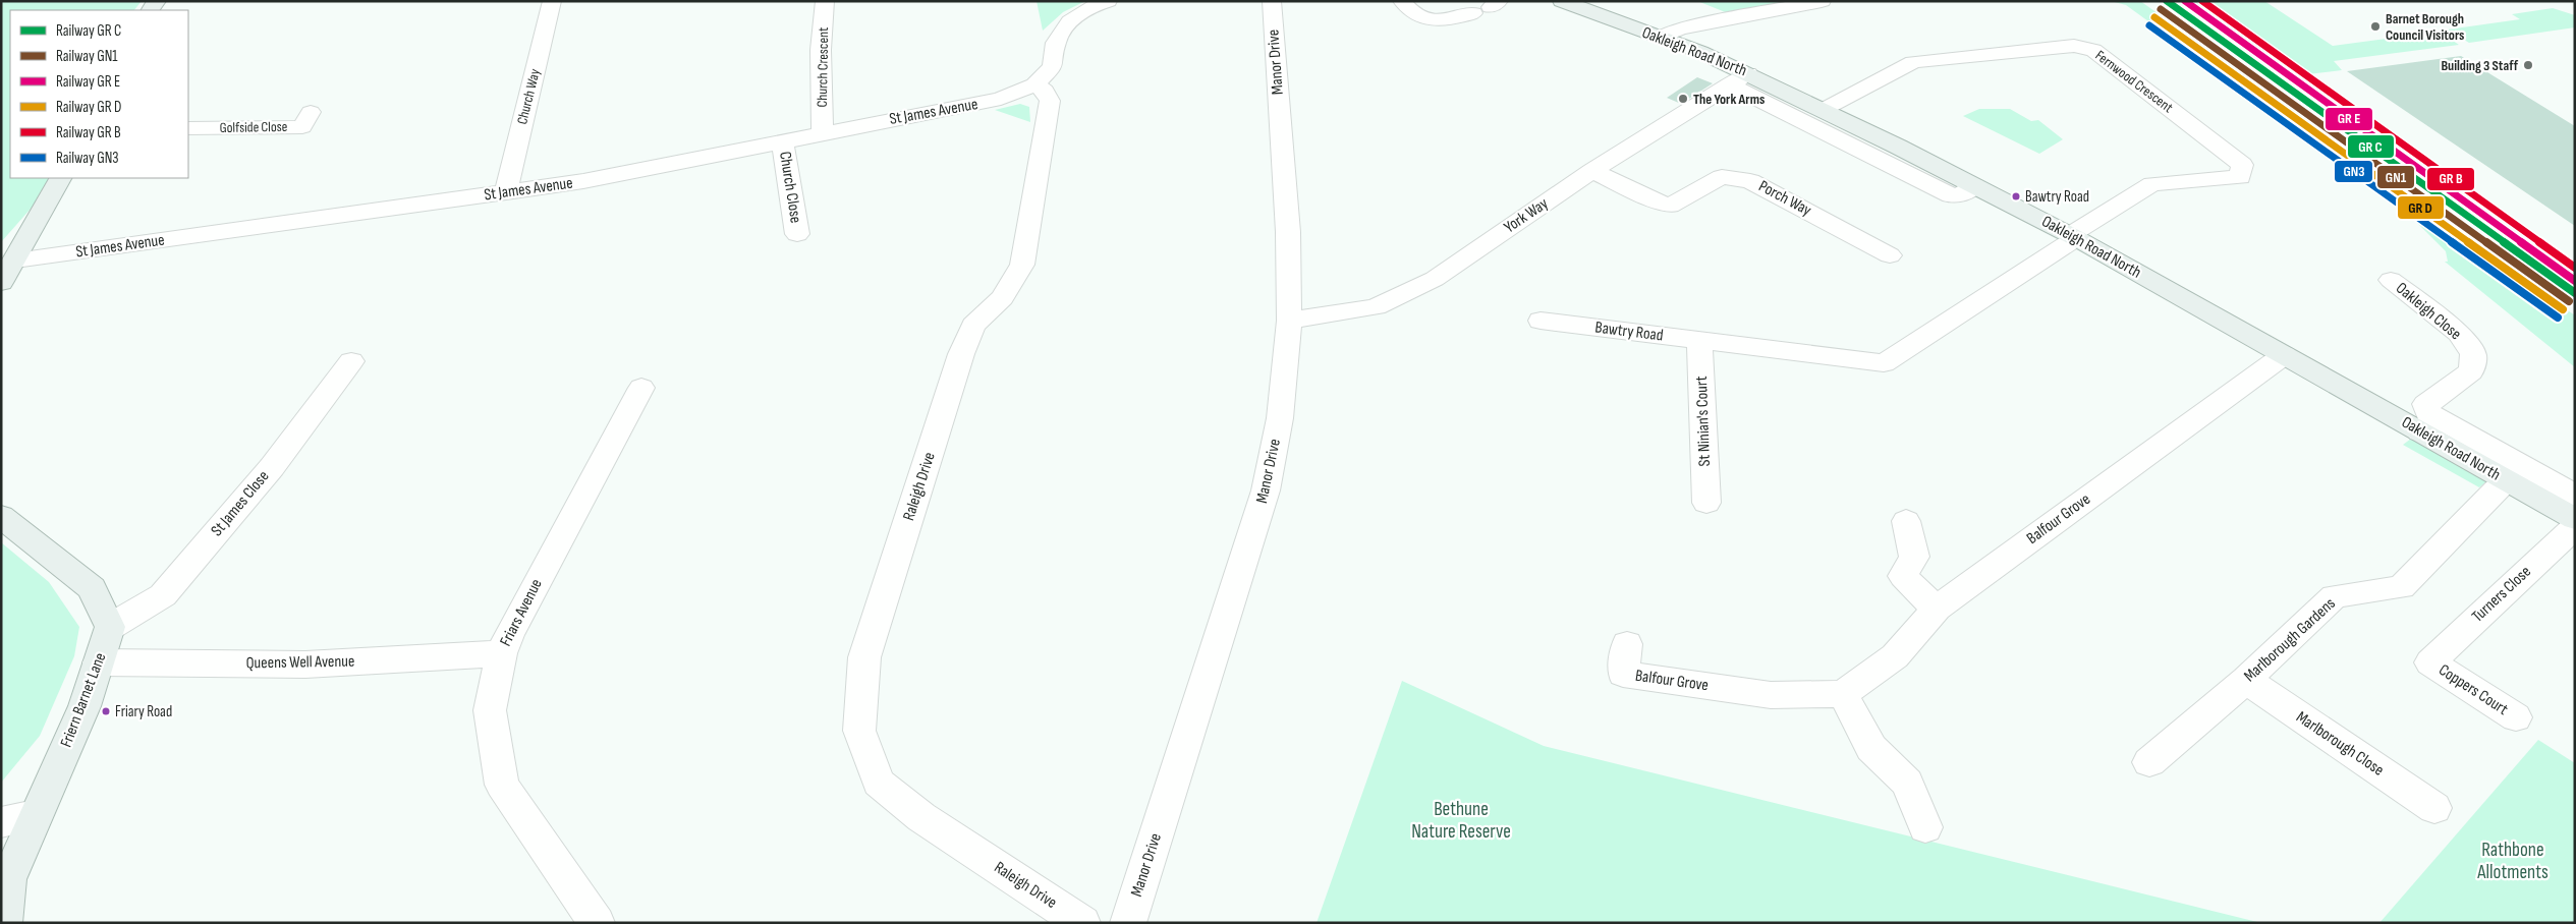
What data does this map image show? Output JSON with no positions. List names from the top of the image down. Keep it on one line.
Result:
{"streets":{"main road":["Oakleigh Road North","Friern Barnet Lane"],"street":["Manor Drive","Church Crescent","Fernwood Crescent","Church Way","St James Avenue","Golfside Close","Church Close","Porch Way","York Way","Oakleigh Close","Bawtry Road","St Ninian's Court","Raleigh Drive","St James Close","Balfour Grove","Turners Close","Friars Avenue","Marlborough Gardens","Queens Well Avenue","Coppers Court","Marlborough Close"]},"crossings":[["Oakleigh Road North","Fernwood Crescent"],["Oakleigh Road North","York Way"],["Oakleigh Road North","Oakleigh Close"],["Oakleigh Road North","Bawtry Road"],["Oakleigh Road North","Balfour Grove"],["Oakleigh Road North","Marlborough Gardens"],["Manor Drive","York Way"],["Church Crescent","St James Avenue"],["Fernwood Crescent","Bawtry Road"],["Church Way","St James Avenue"],["St James Avenue","Church Close"],["St James Avenue","Raleigh Drive"],["Porch Way","York Way"],["Bawtry Road","St Ninian's Court"],["St James Close","Friern Barnet Lane"],["Turners Close","Coppers Court"],["Friars Avenue","Queens Well Avenue"],["Marlborough Gardens","Marlborough Close"],["Queens Well Avenue","Friern Barnet Lane"]],"parks":["Bethune Nature Reserve","Rathbone Allotments"],"places":["Barnet Borough Council Visitors","Building 3 Staff","The York Arms","Bawtry Road","Friary Road"],"lines":["rail line GN1","rail line GN3"],"legend":["Railway GR C","Railway GN1","Railway GR E","Railway GR D","Railway GR B","Railway GN3"]}
